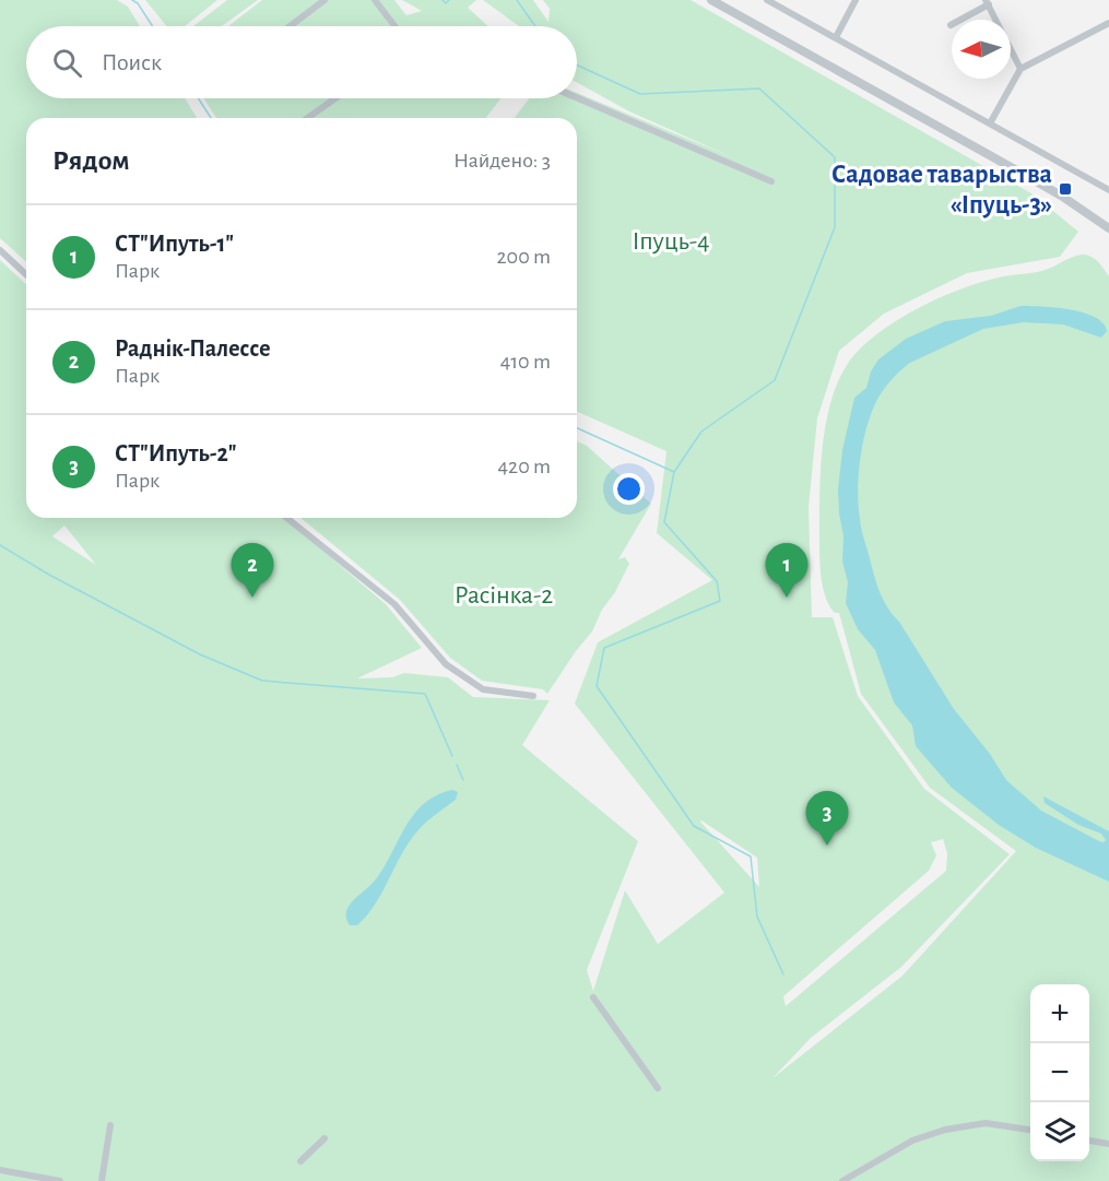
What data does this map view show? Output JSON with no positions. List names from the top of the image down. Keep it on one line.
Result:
{"parks":["Іпуць-4","Расінка-2"],"places":{"transit":["Садовае таварыства «Іпуць-3»"]},"north":"left","page":{"search":"Поиск","heading":["Рядом","Найдено: 3"],"list":[{"mark":"1","name":"СТ\"Ипуть-1\"","note":"Парк","value":"200 m"},{"mark":"2","name":"Раднік-Палессе","note":"Парк","value":"410 m"},{"mark":"3","name":"СТ\"Ипуть-2\"","note":"Парк","value":"420 m"}],"pins":["1","2","3"],"map_buttons":["+","−"]}}
